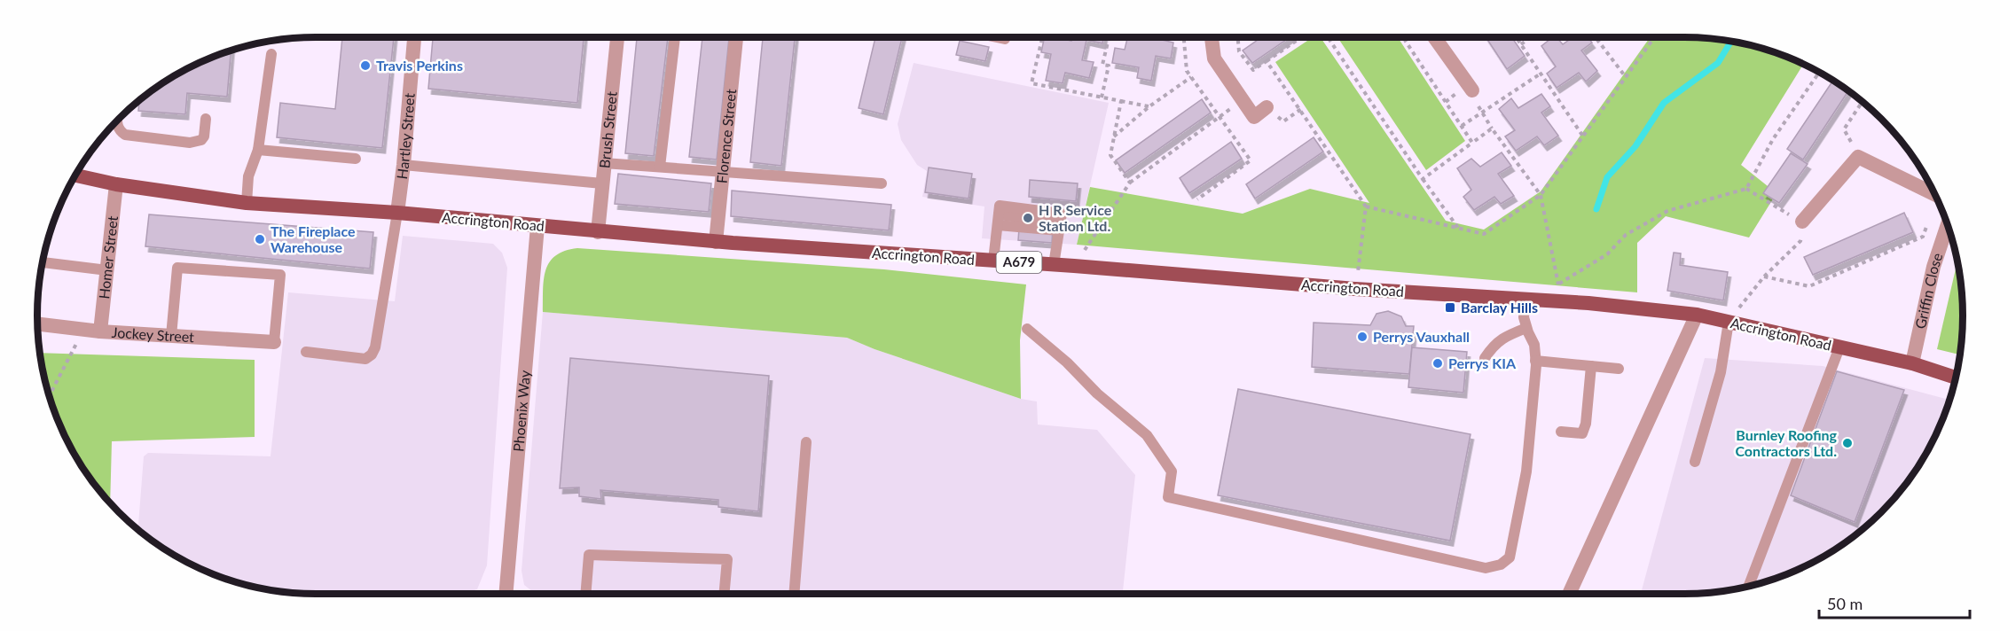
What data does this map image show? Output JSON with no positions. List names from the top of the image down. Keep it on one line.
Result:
{"streets":{"main road":["Accrington Road","A679"],"street":["Brush Street","Florence Street","Hartley Street","Homer Street","Griffin Close","Jockey Street","Phoenix Way"]},"crossings":[["Brush Street","Accrington Road"],["Florence Street","Accrington Road"],["Hartley Street","Accrington Road"],["Accrington Road","Homer Street"],["Accrington Road","Griffin Close"],["Accrington Road","Phoenix Way"],["Homer Street","Jockey Street"]],"places":{"other":["Travis Perkins","H R Service Station Ltd.","The Fireplace Warehouse","Perrys Vauxhall","Perrys KIA","Burnley Roofing Contractors Ltd."],"transit":["Barclay Hills"]},"scale_bar":"50 m"}
